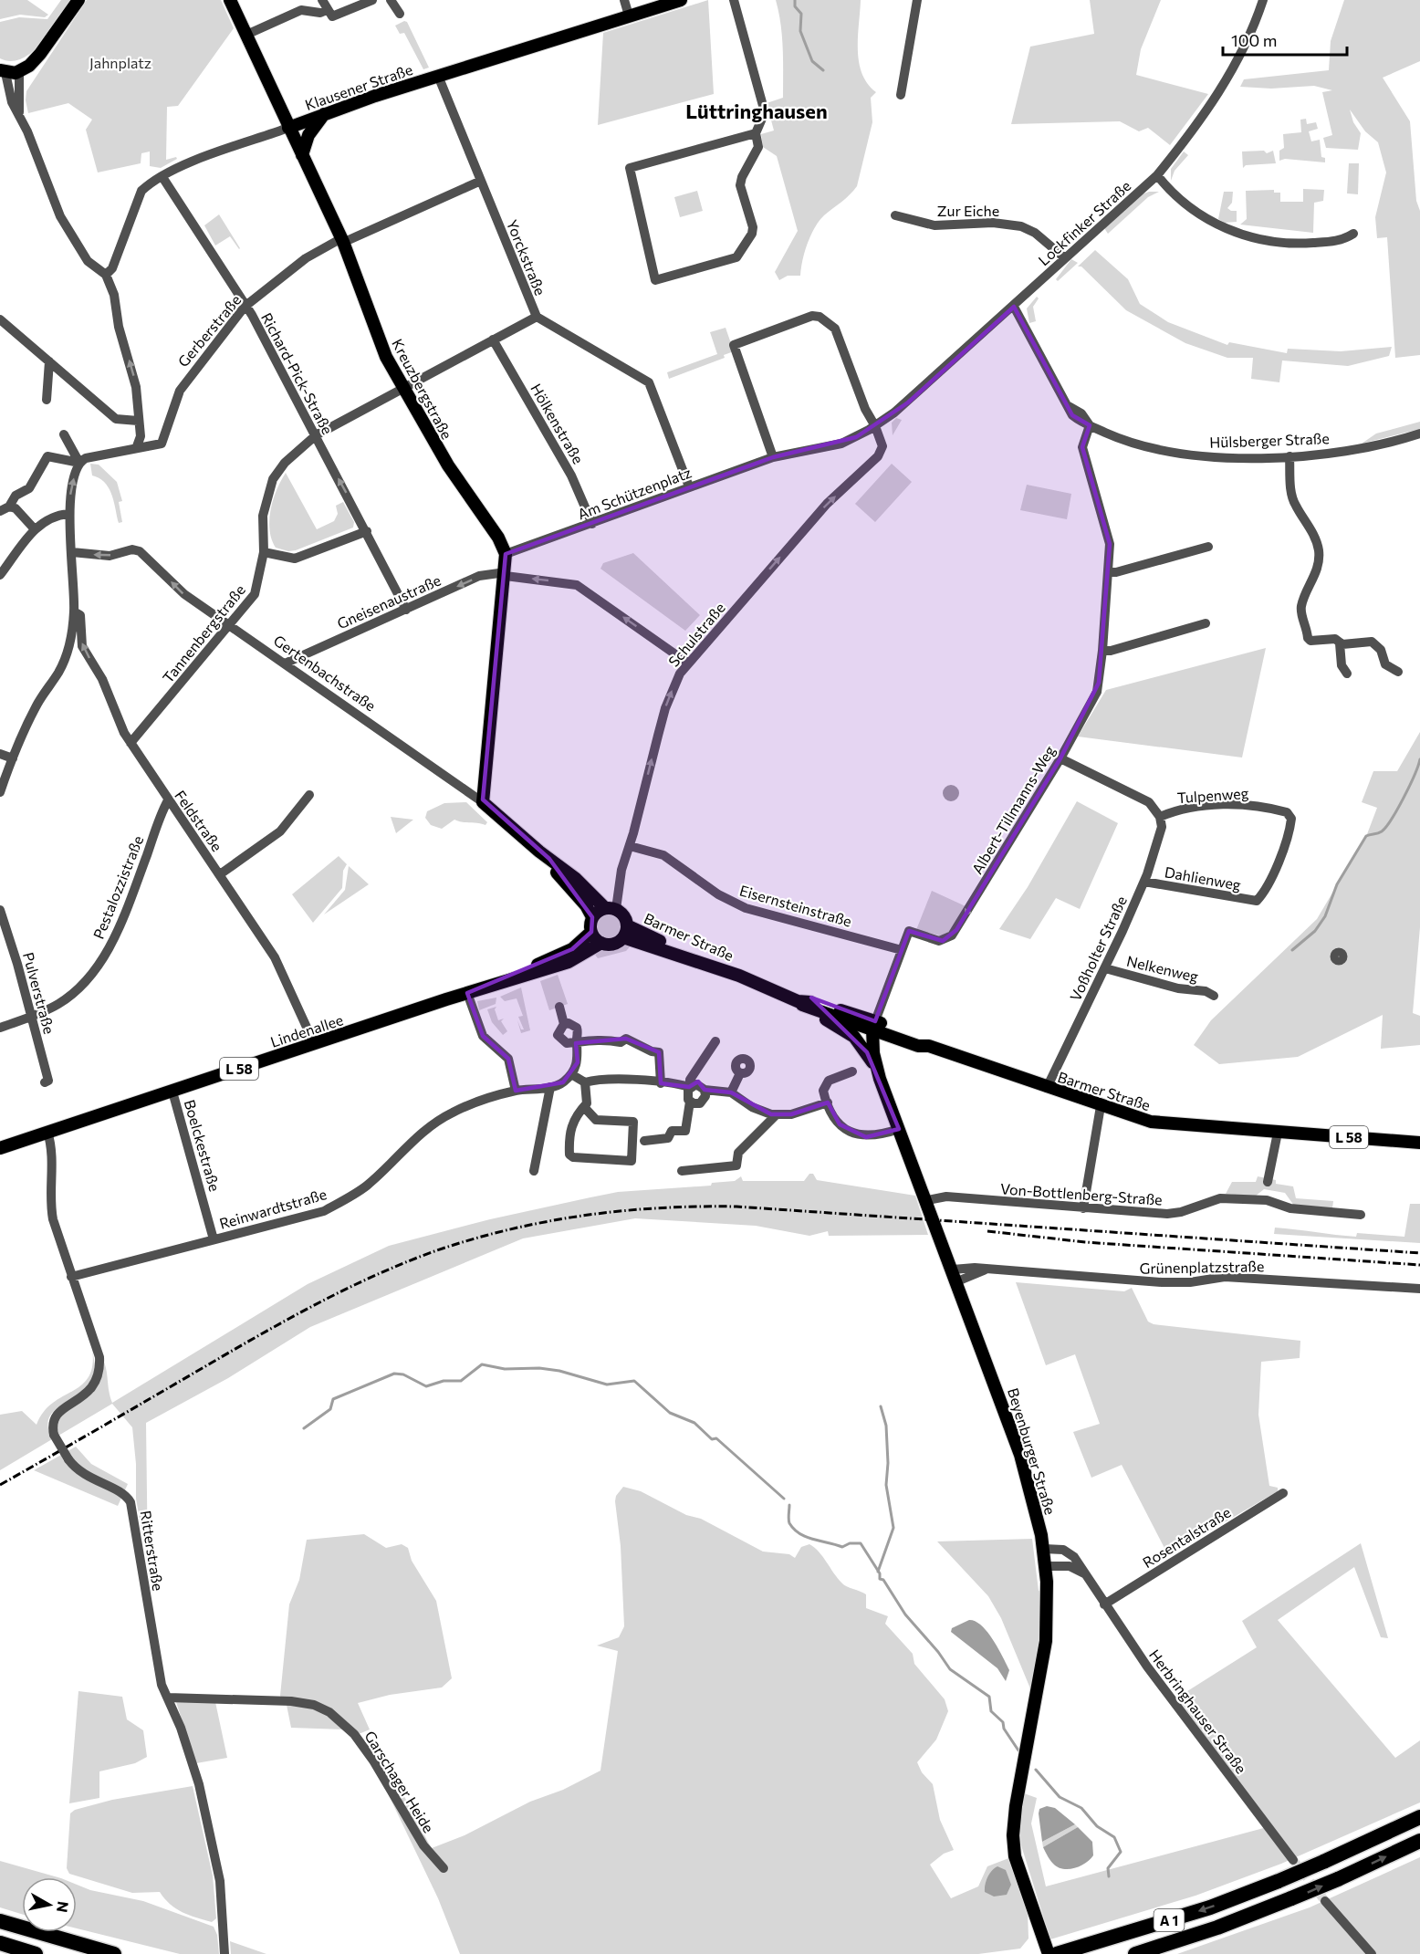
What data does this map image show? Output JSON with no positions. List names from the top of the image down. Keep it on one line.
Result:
{"streets":{"highway":["A 1"],"main road":["Klausener Straße","Kreuzbergstraße","Gertenbachstraße","Barmer Straße","Lindenallee","L 58","Beyenburger Straße"],"street":["Zur Eiche","Lockfinker Straße","Yorckstraße","Gerberstraße","Richard-Pick-Straße","Hölkenstraße","Hülsberger Straße","Am Schützenplatz","Gneisenaustraße","Tannenbergstraße","Schulstraße","Tulpenweg","Albert-Tillmanns-Weg","Feldstraße","Dahlienweg","Pestalozzistraße","Eisernsteinstraße","Voßholter Straße","Nelkenweg","Pulverstraße","Boelckestraße","Von-Bottlenberg-Straße","Reinwardtstraße","Grünenplatzstraße","Rosentalstraße","Ritterstraße","Herbringhauser Straße","Garschager Heide"]},"crossings":[["Klausener Straße","Yorckstraße"],["Klausener Straße","Richard-Pick-Straße"],["Klausener Straße","Kreuzbergstraße"],["Zur Eiche","Lockfinker Straße"],["Lockfinker Straße","Hülsberger Straße"],["Lockfinker Straße","Am Schützenplatz"],["Lockfinker Straße","Schulstraße"],["Yorckstraße","Gerberstraße"],["Yorckstraße","Am Schützenplatz"],["Yorckstraße","Tannenbergstraße"],["Gerberstraße","Richard-Pick-Straße"],["Gerberstraße","Kreuzbergstraße"],["Richard-Pick-Straße","Gneisenaustraße"],["Richard-Pick-Straße","Tannenbergstraße"],["Kreuzbergstraße","Am Schützenplatz"],["Kreuzbergstraße","Gneisenaustraße"],["Kreuzbergstraße","Tannenbergstraße"],["Kreuzbergstraße","Gertenbachstraße"],["Hölkenstraße","Am Schützenplatz"],["Hölkenstraße","Tannenbergstraße"],["Hülsberger Straße","Albert-Tillmanns-Weg"],["Am Schützenplatz","Schulstraße"],["Gneisenaustraße","Schulstraße"],["Gneisenaustraße","Gertenbachstraße"],["Tannenbergstraße","Gertenbachstraße"],["Tannenbergstraße","Feldstraße"],["Schulstraße","Gertenbachstraße"],["Schulstraße","Eisernsteinstraße"],["Schulstraße","Barmer Straße"],["Schulstraße","Lindenallee"],["Gertenbachstraße","Barmer Straße"],["Gertenbachstraße","Lindenallee"],["Tulpenweg","Albert-Tillmanns-Weg"],["Tulpenweg","Dahlienweg"],["Tulpenweg","Voßholter Straße"],["Albert-Tillmanns-Weg","Eisernsteinstraße"],["Feldstraße","Pestalozzistraße"],["Feldstraße","Lindenallee"],["Dahlienweg","Voßholter Straße"],["Pestalozzistraße","Pulverstraße"],["Barmer Straße","Voßholter Straße"],["Barmer Straße","Lindenallee"],["Voßholter Straße","Nelkenweg"],["Lindenallee","Boelckestraße"],["Lindenallee","Ritterstraße"],["Boelckestraße","Reinwardtstraße"],["Von-Bottlenberg-Straße","Beyenburger Straße"],["Reinwardtstraße","Ritterstraße"],["Grünenplatzstraße","Beyenburger Straße"],["Beyenburger Straße","Herbringhauser Straße"],["Rosentalstraße","Herbringhauser Straße"],["Ritterstraße","Garschager Heide"]],"one_way":["Gneisenaustraße","Schulstraße","Albert-Tillmanns-Weg"],"districts":["Lüttringhausen"],"parks":["Jahnplatz"],"scale_bar":"100 m","north":"right"}
